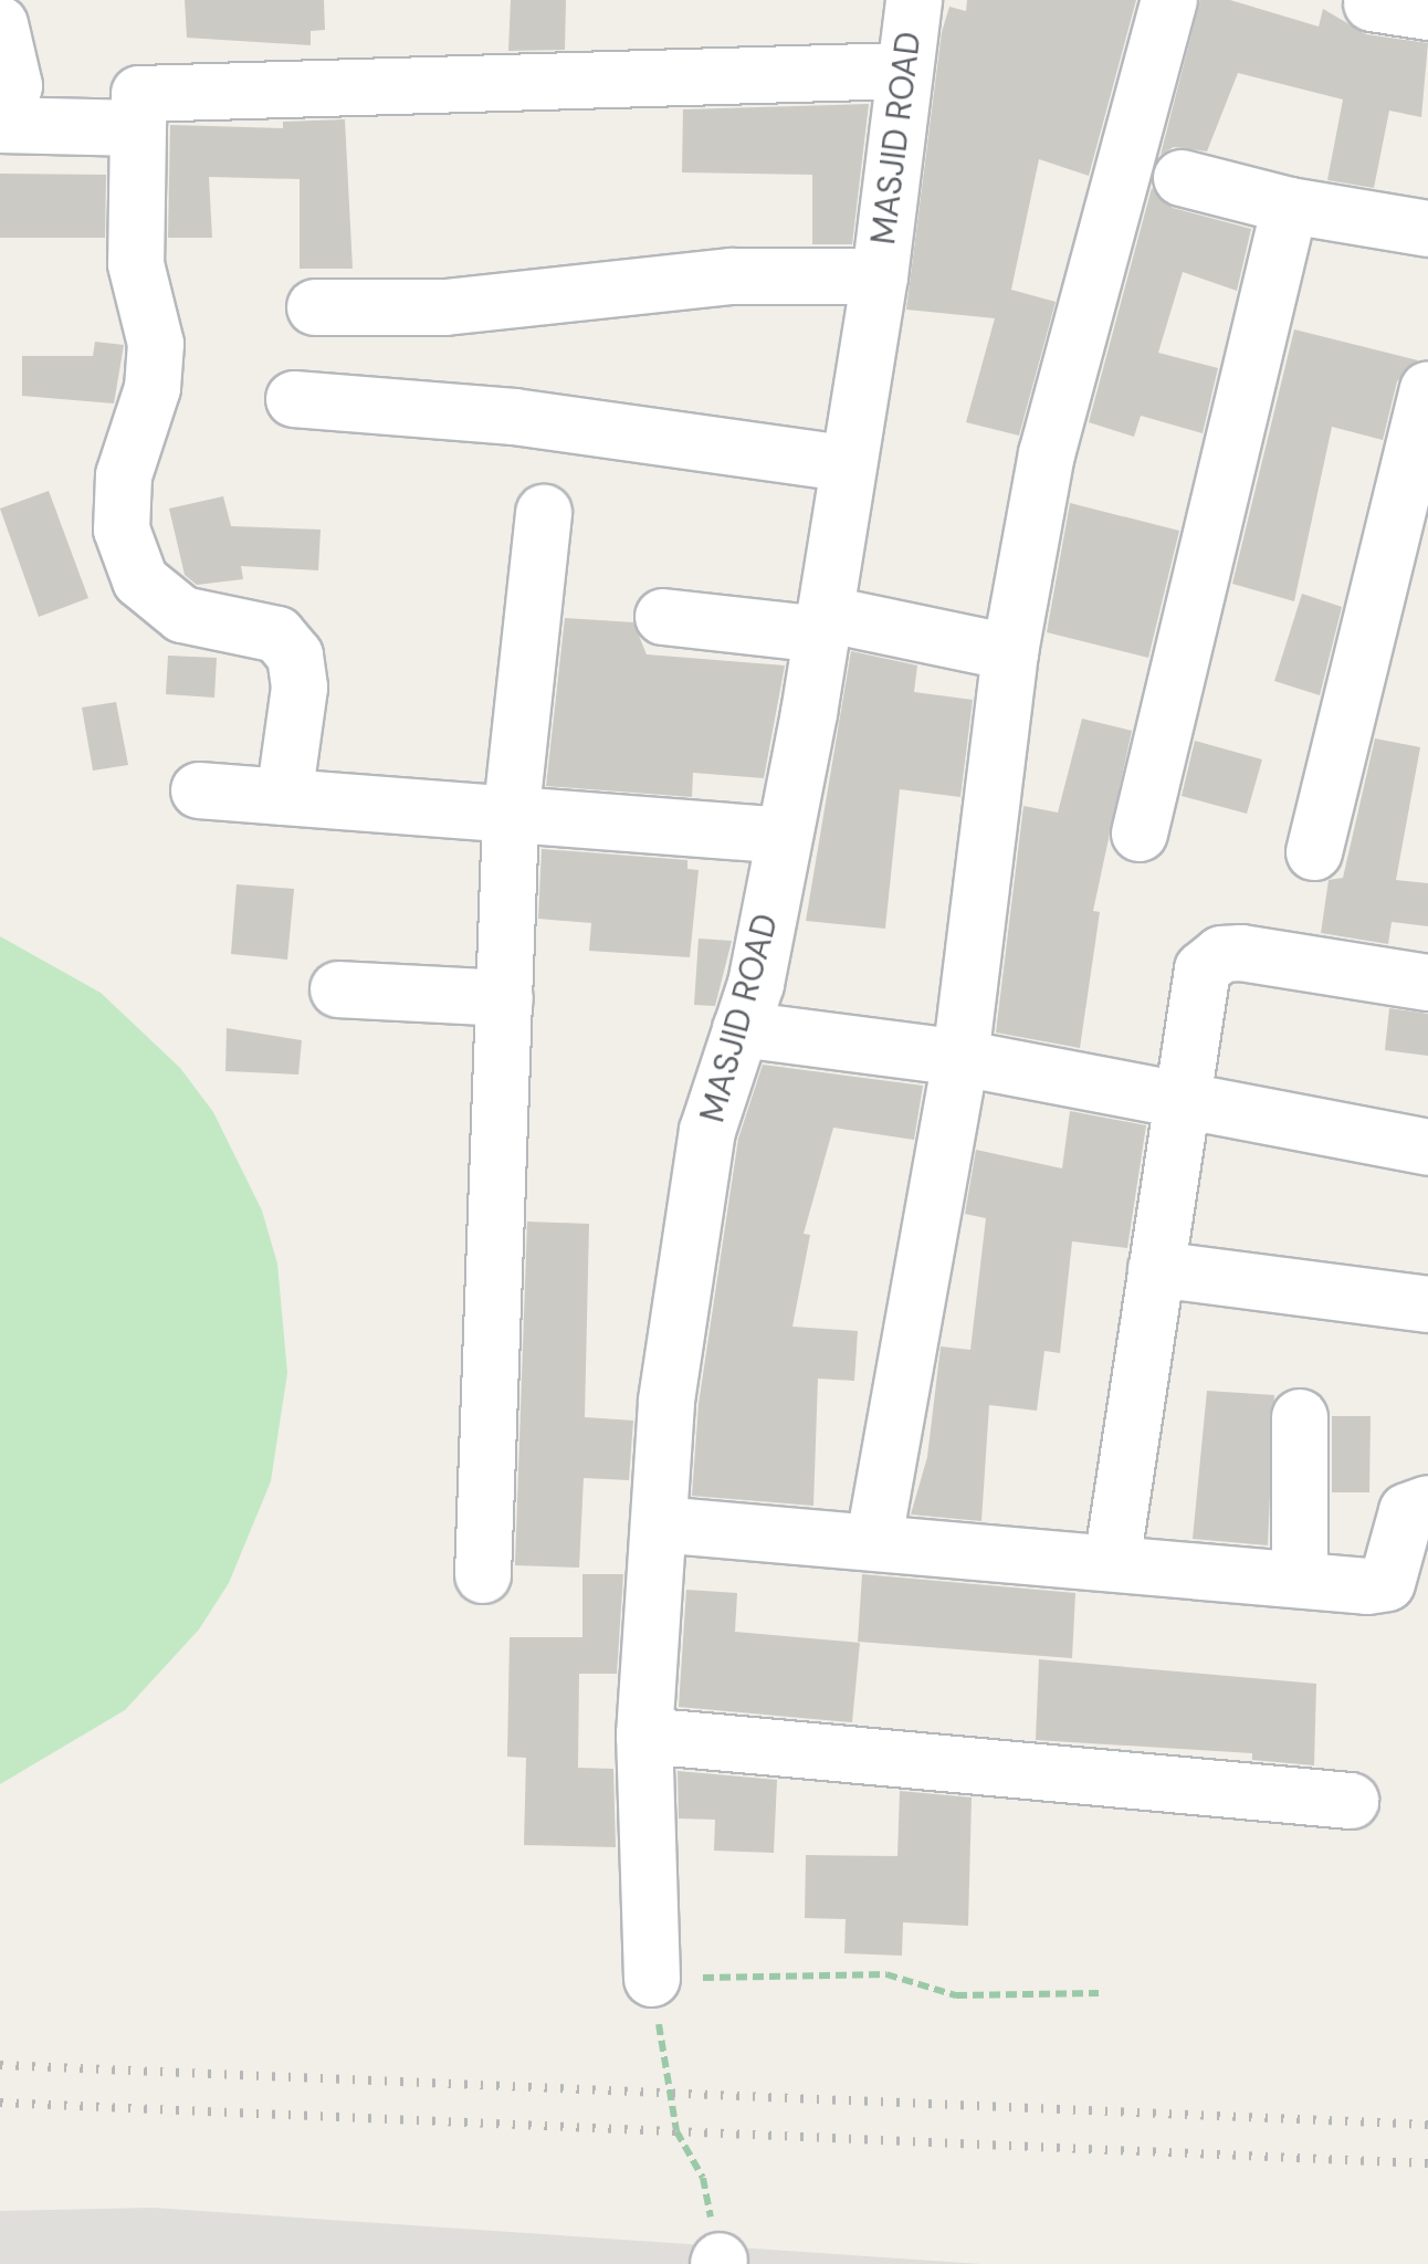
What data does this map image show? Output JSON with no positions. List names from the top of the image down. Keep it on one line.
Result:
{"streets":{"street":["MASJID ROAD"]}}
